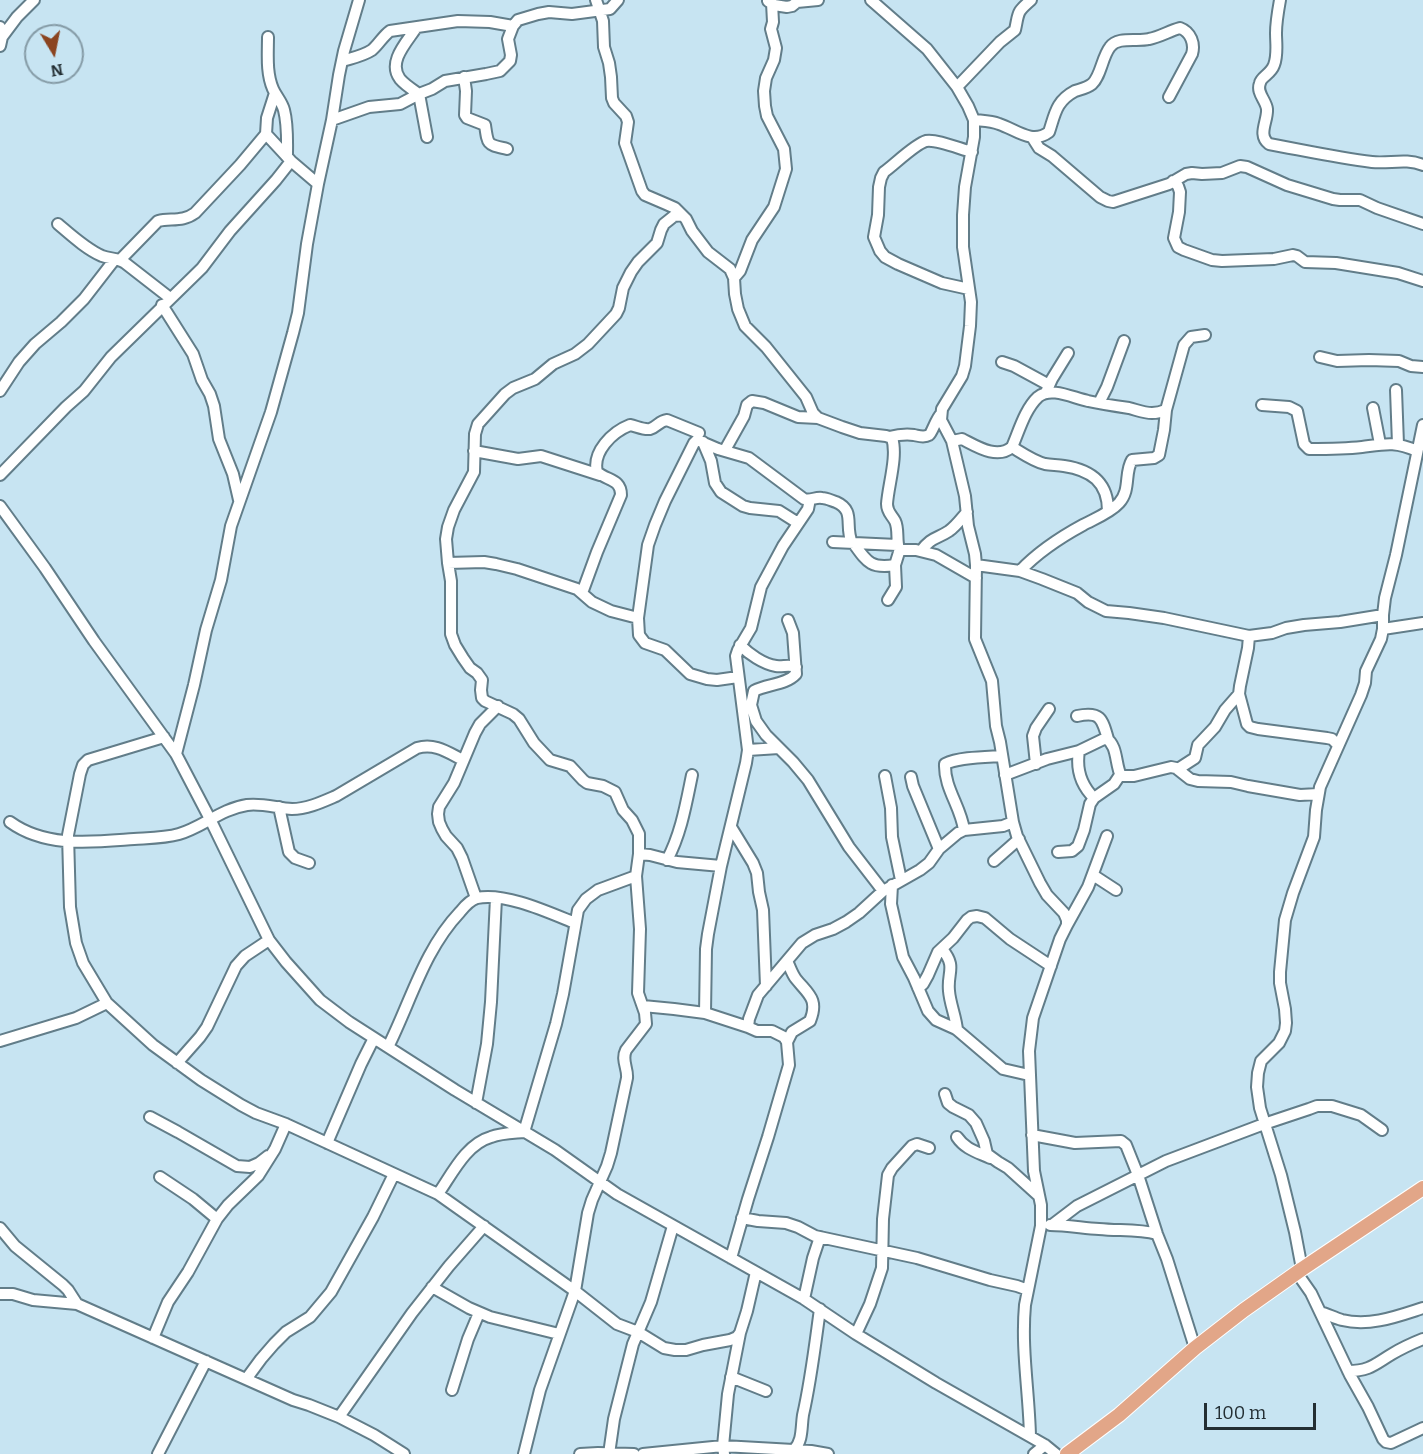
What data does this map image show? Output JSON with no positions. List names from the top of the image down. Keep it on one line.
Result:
{"scale_bar":"100 m","north":"bottom"}
